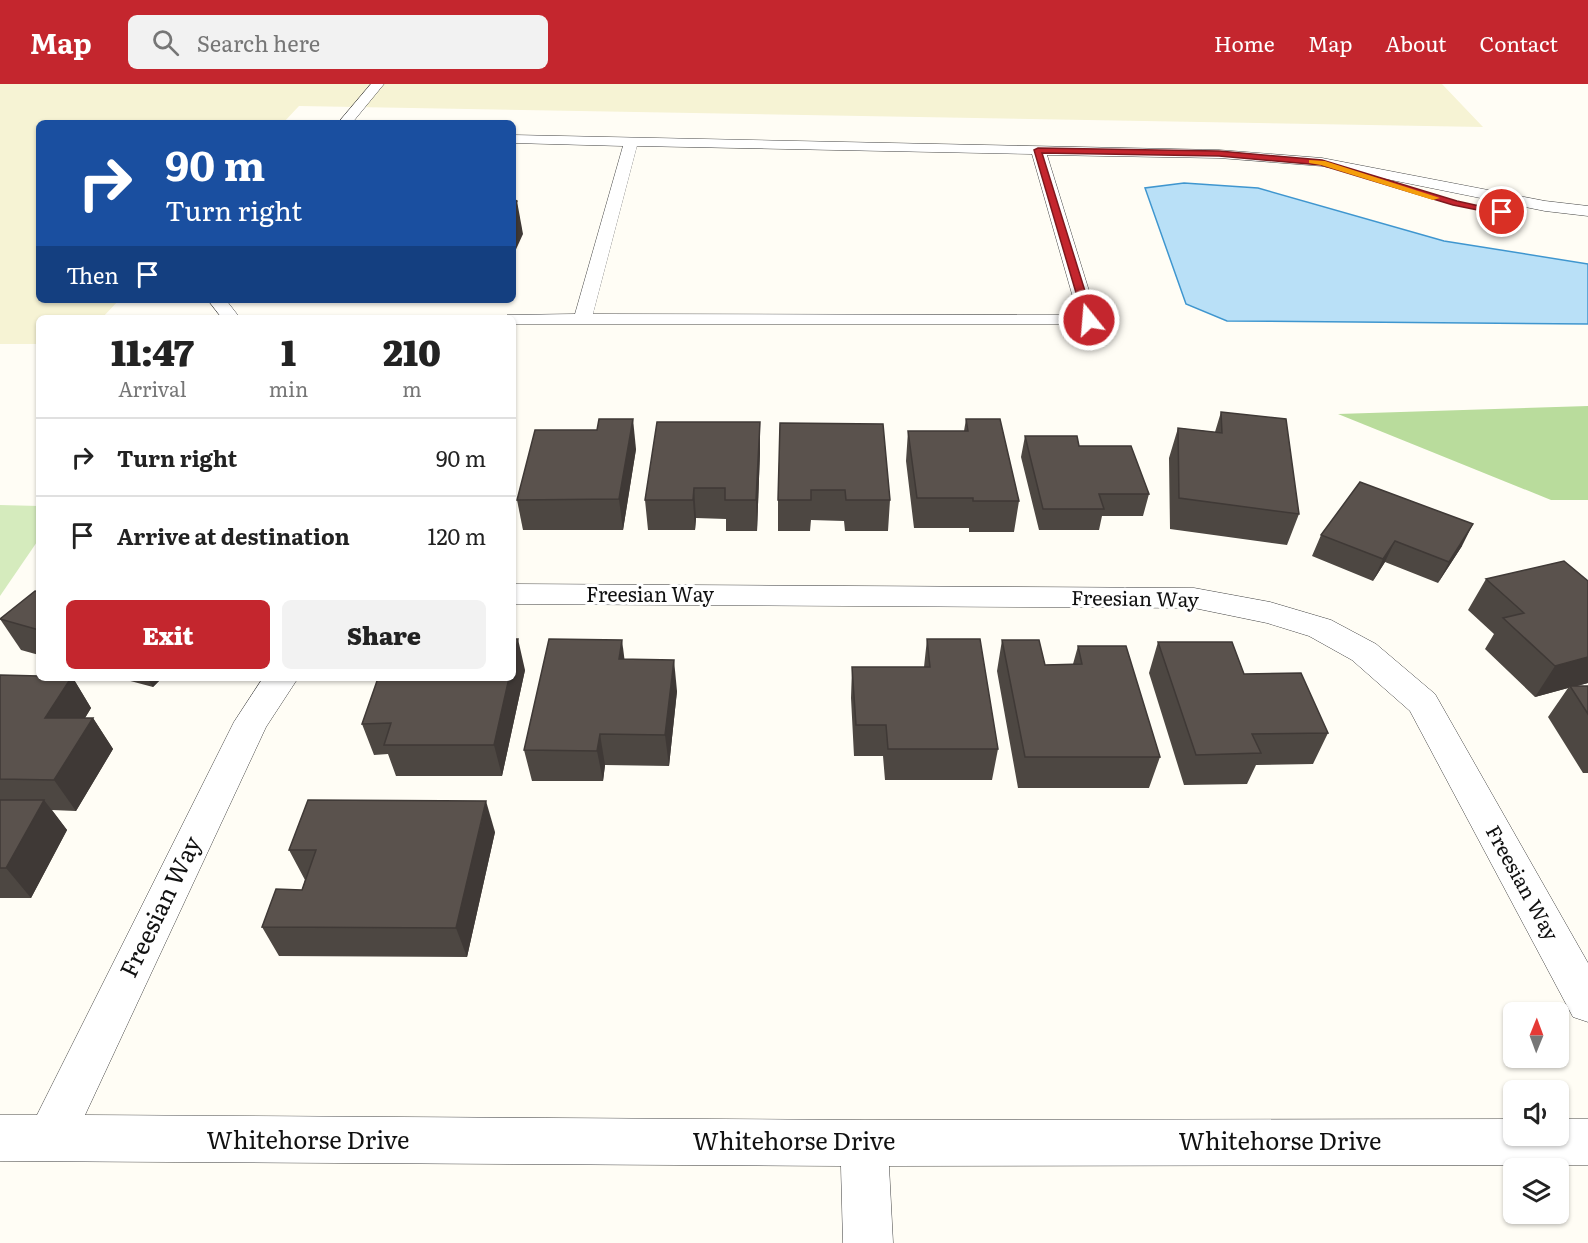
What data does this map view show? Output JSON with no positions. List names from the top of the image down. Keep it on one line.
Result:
{"streets":{"street":["Freesian Way","Whitehorse Drive"]},"crossings":[["Freesian Way","Whitehorse Drive"]],"north":"top","page":{"header":"Map","search":"Search here","nav":["Home","Map","About","Contact"],"turn":["90 m","Turn right"],"then":"Then","eta":["11:47","Arrival","1","min","210","m"],"list":[{"name":"Turn right","value":"90 m"},{"name":"Arrive at destination","value":"120 m"}],"buttons":["Exit","Share"]}}
